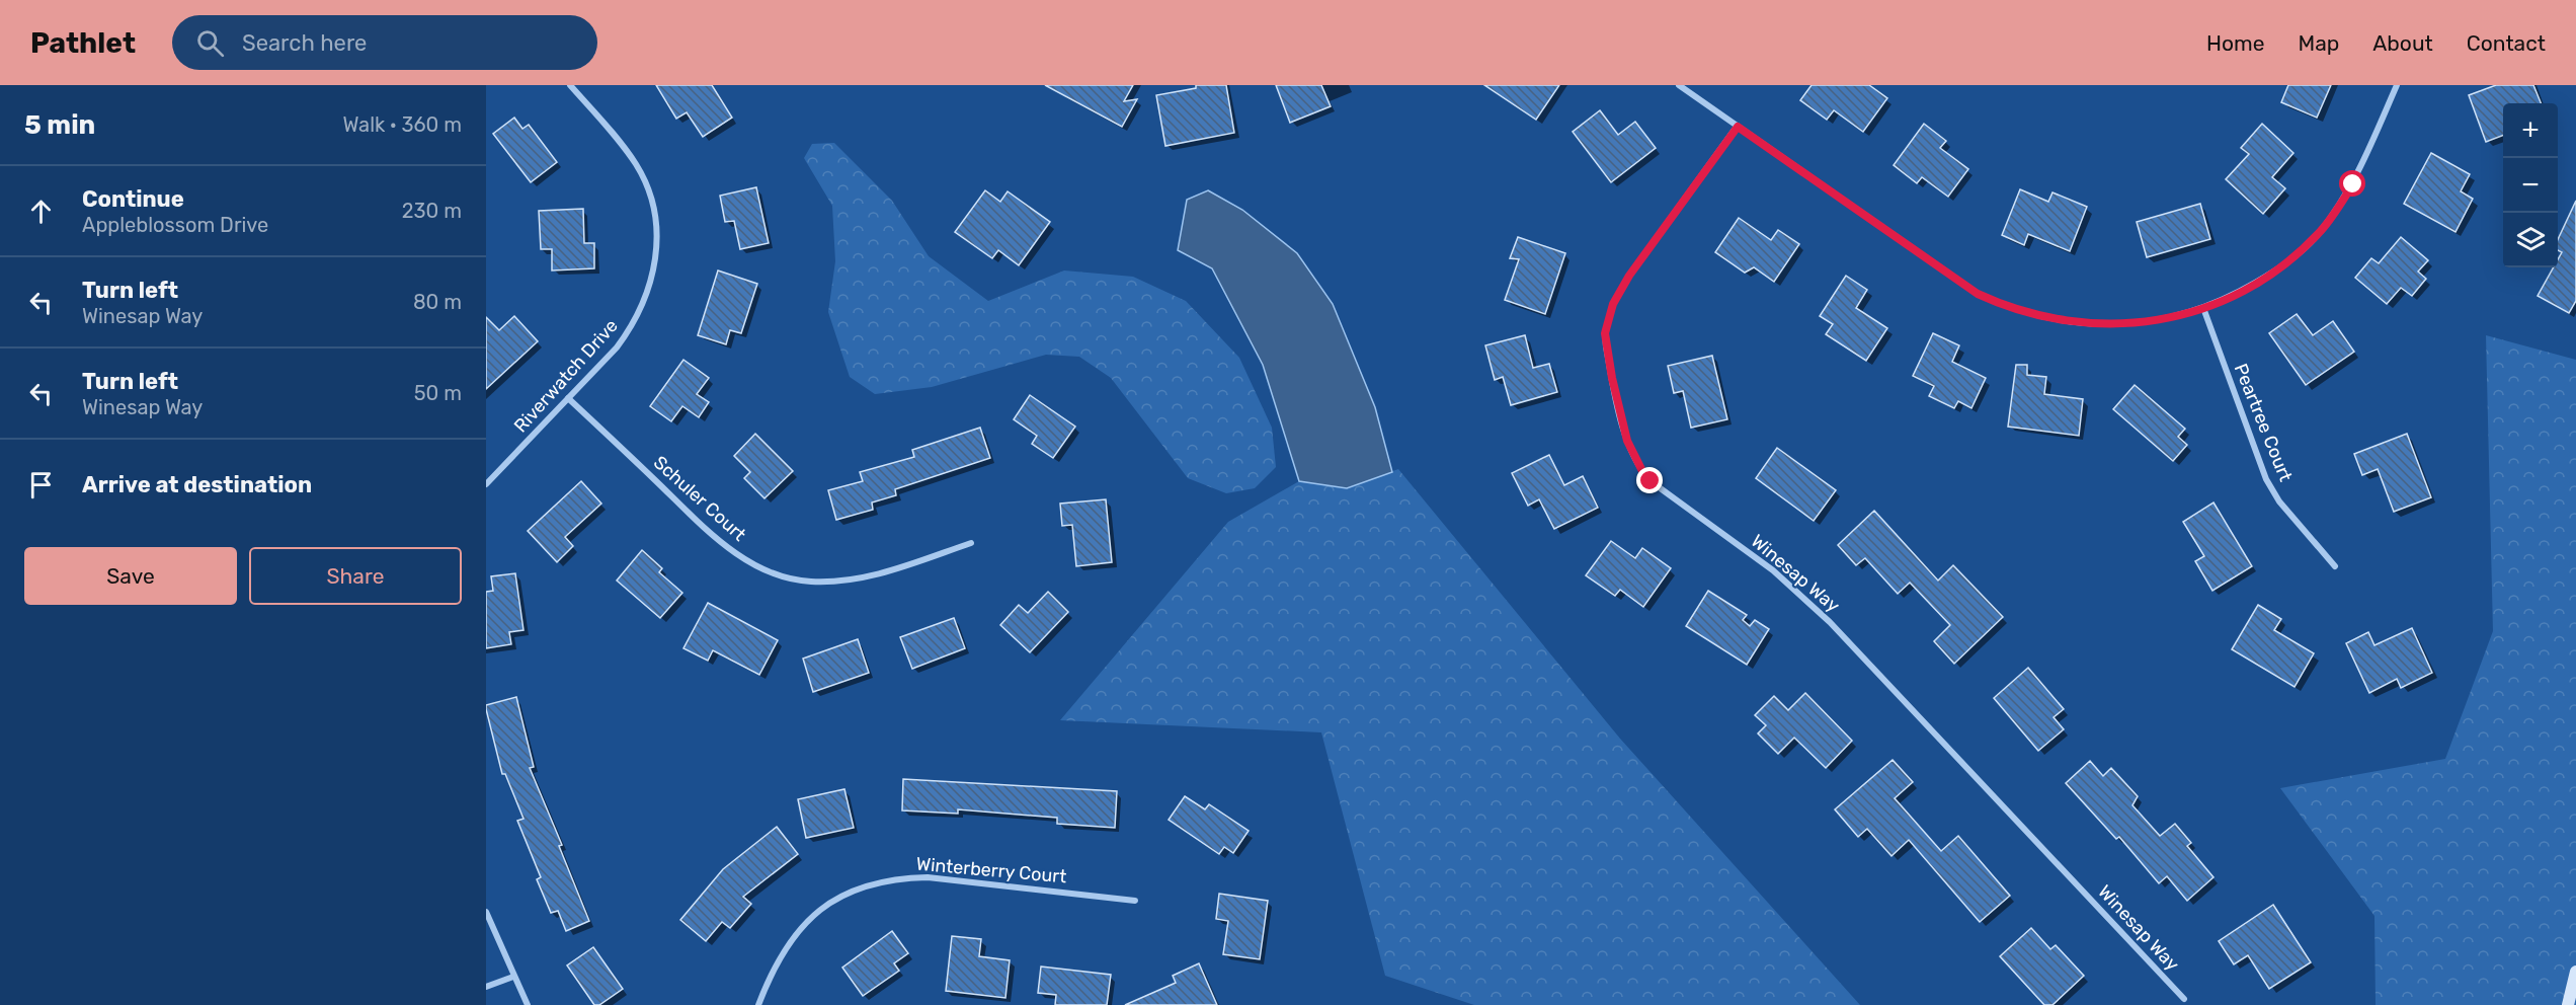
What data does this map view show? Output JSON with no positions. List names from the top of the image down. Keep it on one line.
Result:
{"streets":{"street":["Riverwatch Drive","Peartree Court","Schuler Court","Winesap Way","Winterberry Court"]},"crossings":[["Riverwatch Drive","Schuler Court"]],"page":{"header":"Pathlet","search":"Search here","nav":["Home","Map","About","Contact"],"heading":["5 min","Walk · 360 m"],"map_buttons":["+","−"],"list":[["Continue","Appleblossom Drive","230 m"],["Turn left","Winesap Way","80 m"],["Turn left","Winesap Way","50 m"],"Arrive at destination"],"buttons":["Save","Share"]}}
